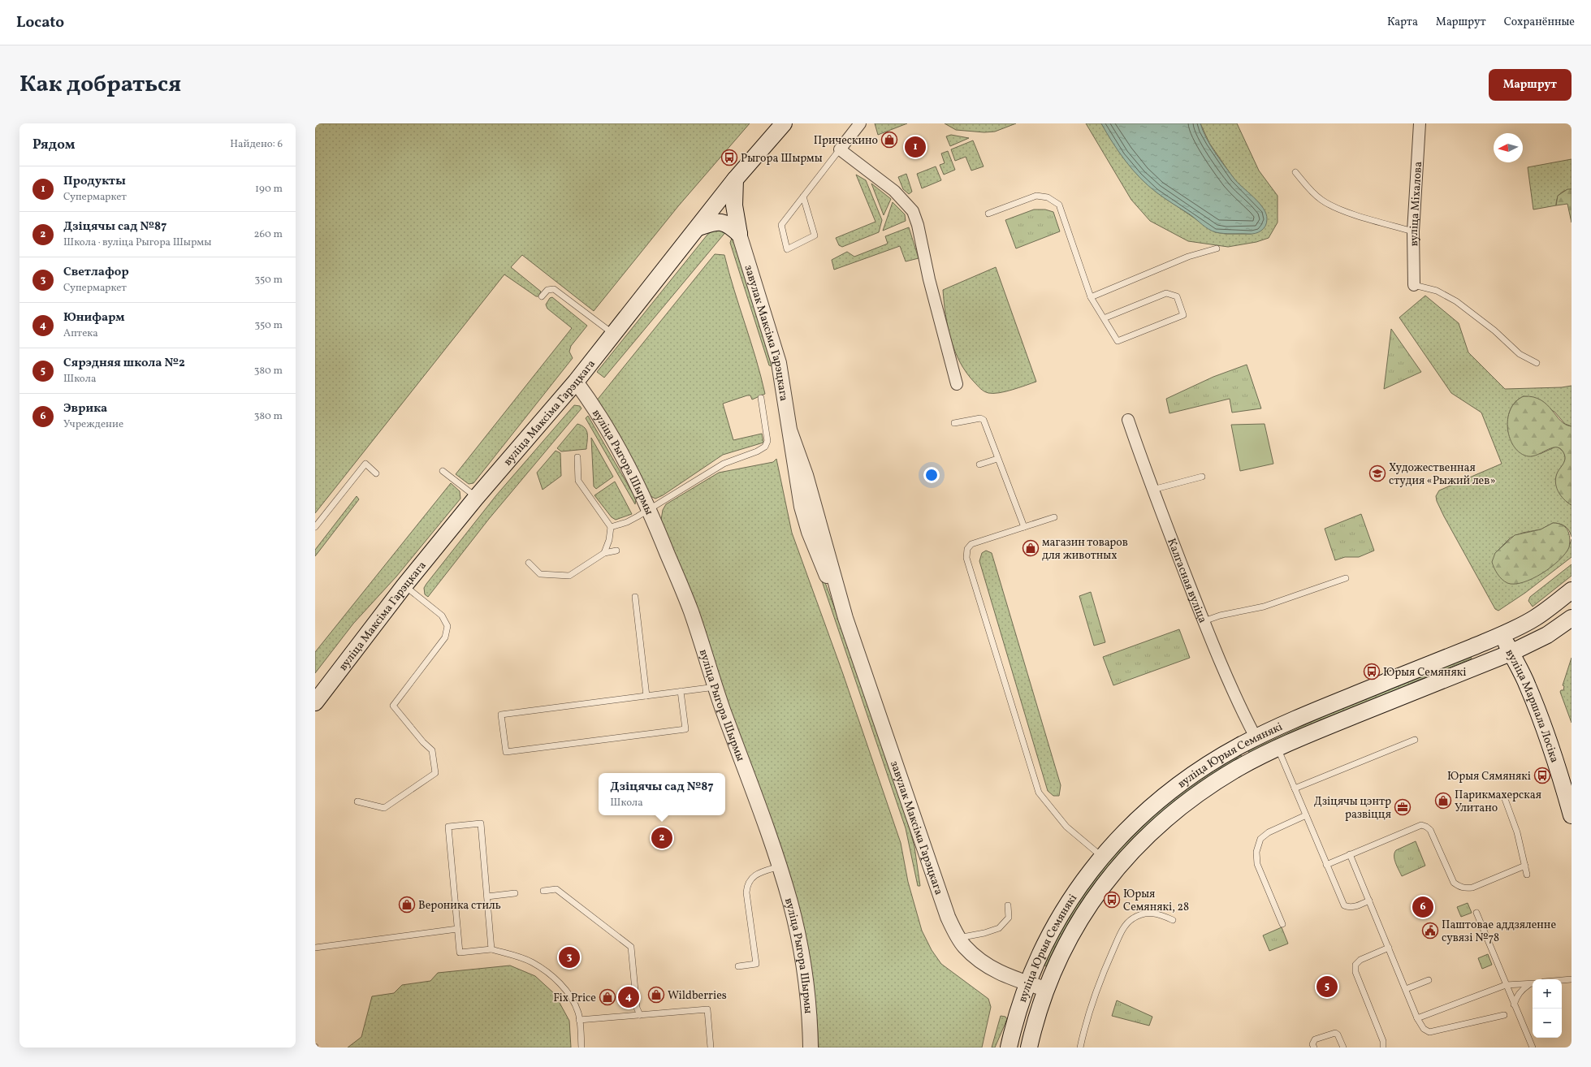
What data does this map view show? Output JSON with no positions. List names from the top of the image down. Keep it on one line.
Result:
{"streets":{"main road":["вуліца Максіма Гарэцкага","вуліца Маршала Лосіка","вуліца Юрыя Семянякі"],"street":["вуліца Міхалова","завулак Максіма Гарэцкага","вуліца Рыгора Шырмы","Калгасная вуліца"]},"crossings":[["завулак Максіма Гарэцкага","вуліца Юрыя Семянякі"],["вуліца Максіма Гарэцкага","вуліца Рыгора Шырмы"],["Калгасная вуліца","вуліца Юрыя Семянякі"],["вуліца Маршала Лосіка","вуліца Юрыя Семянякі"]],"places":{"shop":["Прическино","магазин товаров для животных","Парикмахерская Улитано","Вероника стиль","Wildberries","Fix Price"],"bus stop":["Рыгора Шырмы","Юрыя Семянякі","Юрыя Сямянякі","Юрыя Семянякі, 28"],"school or university":["Художественная студия «Рыжий лев»"],"office":["Дзіцячы цэнтр развіцця"],"public building":["Паштовае аддзяленне сувязі №78"]},"north":"left","page":{"header":"Locato","nav":["Карта","Маршрут","Сохранённые"],"title":"Как добраться","buttons":"Маршрут","heading":["Рядом","Найдено: 6"],"pins":["1","2","6","3","5","4"],"list":[{"mark":"1","name":"Продукты","note":"Супермаркет","value":"190 m"},{"mark":"2","name":"Дзіцячы сад №87","note":"Школа · вуліца Рыгора Шырмы","value":"260 m"},{"mark":"3","name":"Светлафор","note":"Супермаркет","value":"350 m"},{"mark":"4","name":"Юнифарм","note":"Аптека","value":"350 m"},{"mark":"5","name":"Сярэдняя школа №2","note":"Школа","value":"380 m"},{"mark":"6","name":"Эврика","note":"Учреждение","value":"380 m"}],"popup":["Дзіцячы сад №87","Школа"],"map_buttons":["+","−"]}}
